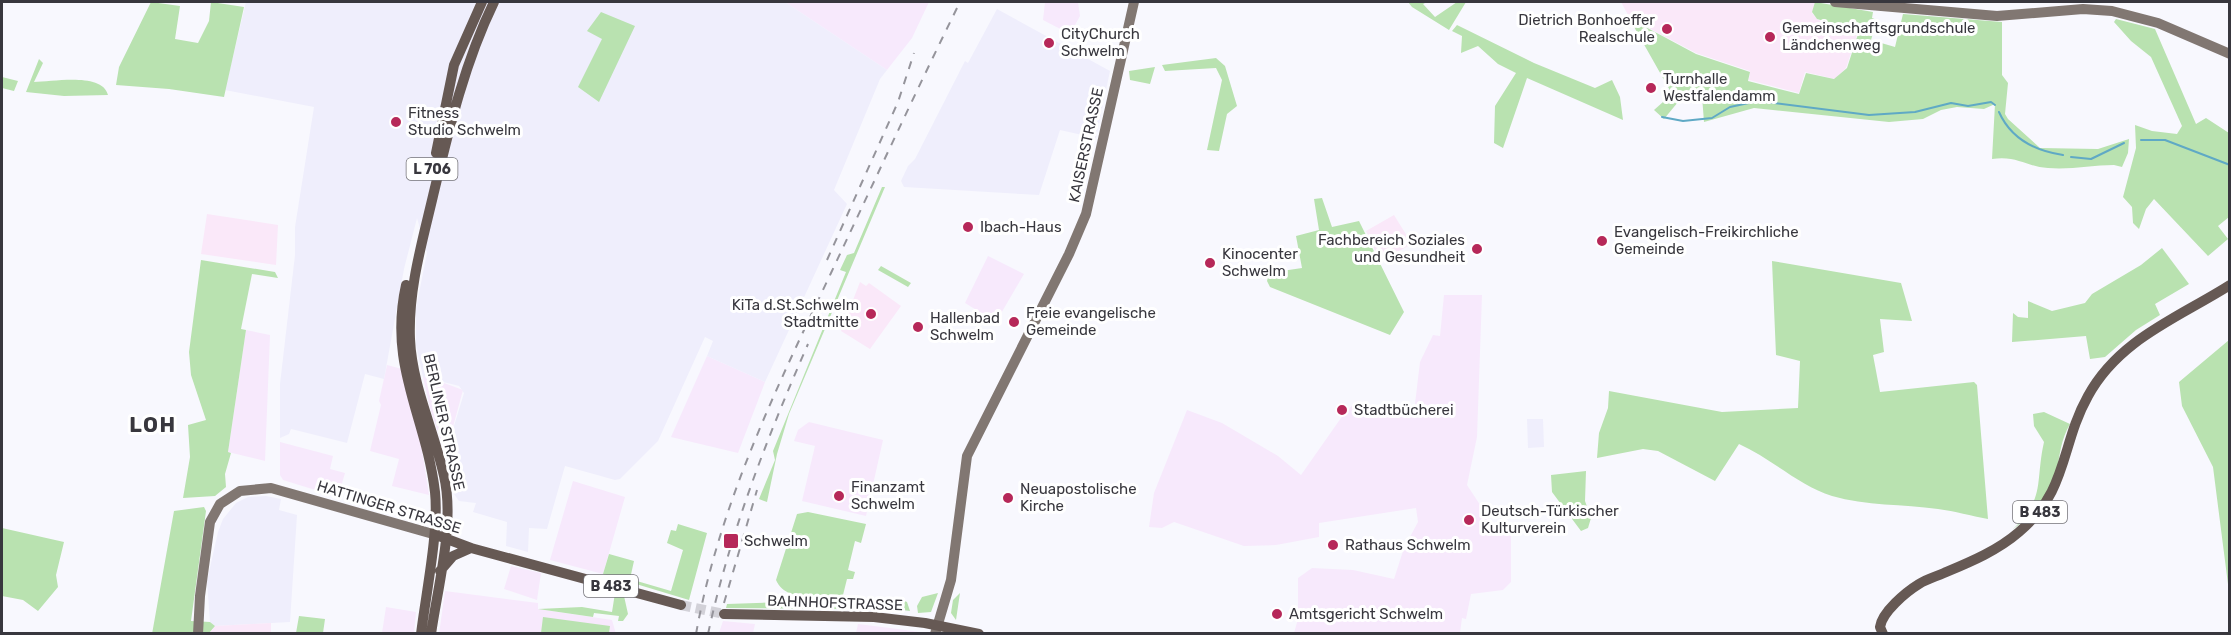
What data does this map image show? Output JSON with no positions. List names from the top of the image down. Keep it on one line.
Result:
{"streets":{"main road":["KAISERSTRASSE","L 706","BERLINER STRASSE","HATTINGER STRASSE","B 483","BAHNHOFSTRASSE"]},"crossings":[["KAISERSTRASSE","BAHNHOFSTRASSE"],["L 706","BERLINER STRASSE"],["L 706","HATTINGER STRASSE"],["BERLINER STRASSE","HATTINGER STRASSE"]],"districts":["LOH"],"places":{"other":["Dietrich Bonhoeffer Realschule","Gemeinschaftsgrundschule Ländchenweg","CityChurch Schwelm","Turnhalle Westfalendamm","Fitness Studio Schwelm","Ibach-Haus","Evangelisch-Freikirchliche Gemeinde","Fachbereich Soziales und Gesundheit","Kinocenter Schwelm","KiTa d.St.Schwelm Stadtmitte","Freie evangelische Gemeinde","Hallenbad Schwelm","Stadtbücherei","Finanzamt Schwelm","Neuapostolische Kirche","Deutsch-Türkischer Kulturverein","Rathaus Schwelm","Amtsgericht Schwelm"],"transit":["Schwelm"]}}
